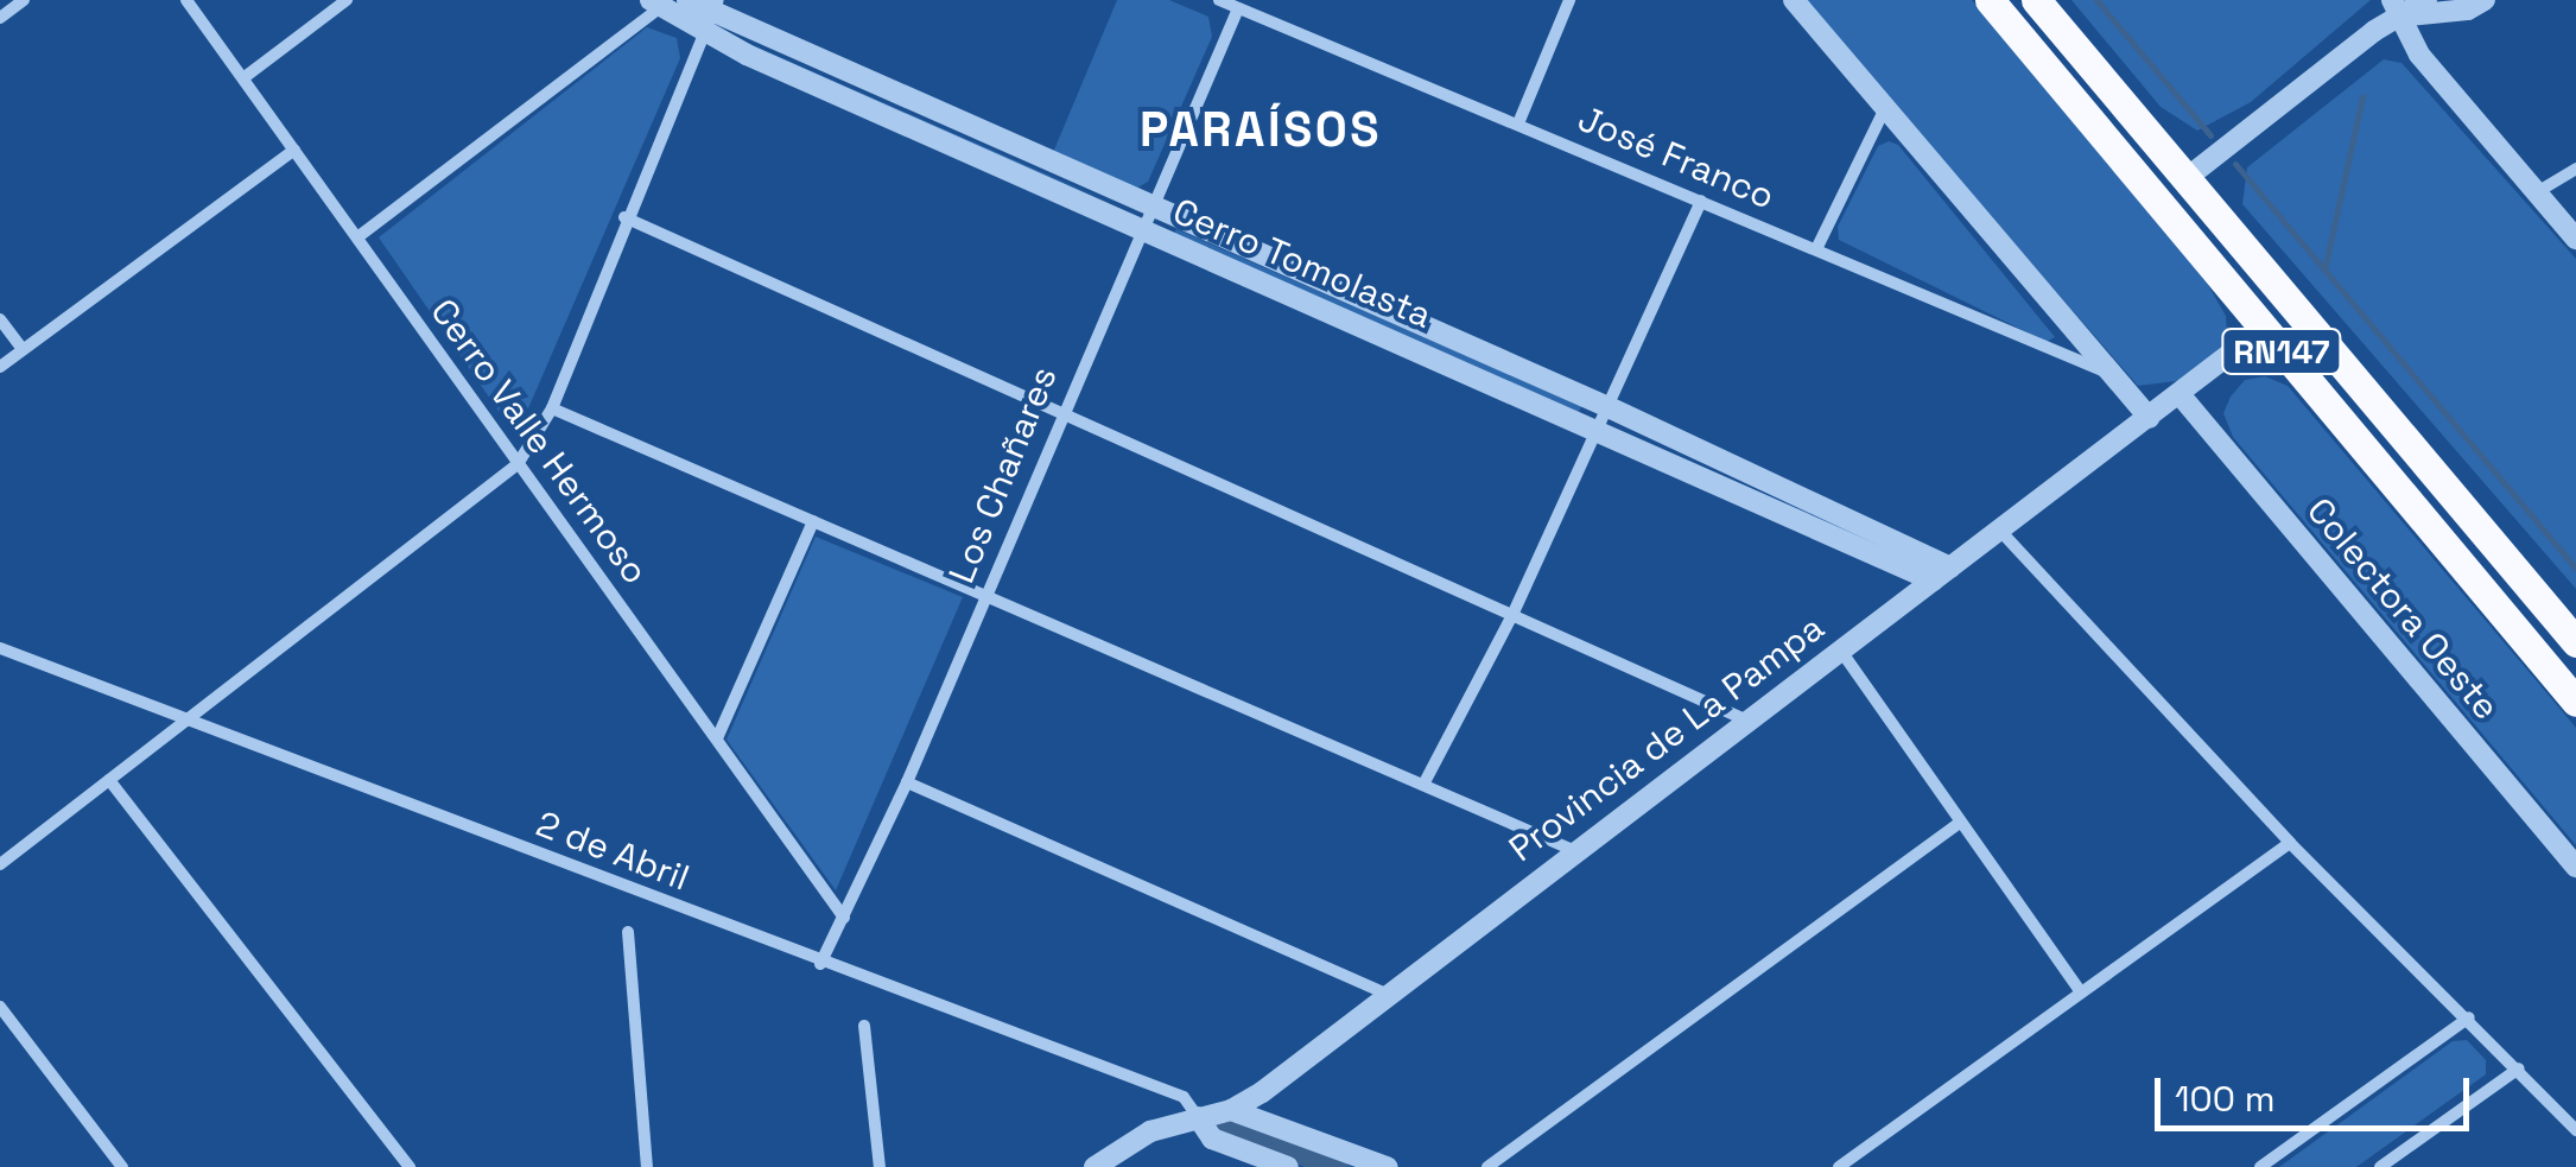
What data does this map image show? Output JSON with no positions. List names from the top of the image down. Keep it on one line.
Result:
{"streets":{"highway":["RN147"],"street":["José Franco","Cerro Tomolasta","Cerro Valle Hermoso","Los Chañares","Colectora Oeste","Provincia de La Pampa","2 de Abril"]},"crossings":[["José Franco","Los Chañares"],["Cerro Tomolasta","Los Chañares"],["Cerro Tomolasta","Provincia de La Pampa"],["RN147","Provincia de La Pampa"],["Cerro Valle Hermoso","Los Chañares"],["Los Chañares","2 de Abril"],["Colectora Oeste","Provincia de La Pampa"],["Provincia de La Pampa","2 de Abril"]],"districts":["PARAÍSOS"],"scale_bar":"100 m"}
